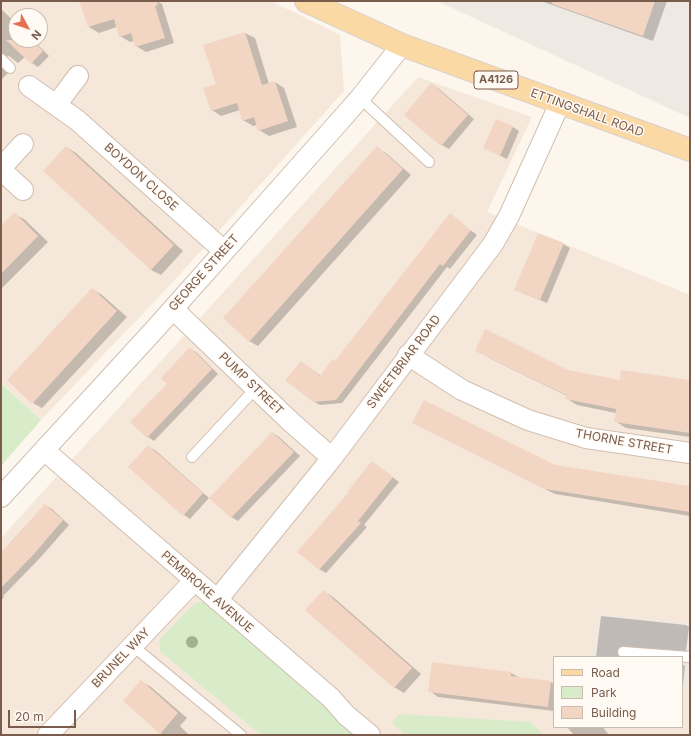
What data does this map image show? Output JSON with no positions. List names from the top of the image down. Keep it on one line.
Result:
{"streets":{"main road":["A4126","ETTINGSHALL ROAD"],"street":["BOYDON CLOSE","GEORGE STREET","SWEETBRIAR ROAD","PUMP STREET","THORNE STREET","PEMBROKE AVENUE","BRUNEL WAY"]},"crossings":[["ETTINGSHALL ROAD","GEORGE STREET"],["ETTINGSHALL ROAD","SWEETBRIAR ROAD"],["BOYDON CLOSE","GEORGE STREET"],["GEORGE STREET","PUMP STREET"],["GEORGE STREET","PEMBROKE AVENUE"],["SWEETBRIAR ROAD","PUMP STREET"],["SWEETBRIAR ROAD","THORNE STREET"],["SWEETBRIAR ROAD","PEMBROKE AVENUE"],["PEMBROKE AVENUE","BRUNEL WAY"]],"legend":["Road","Park","Building"],"scale_bar":"20 m","north":"bottom right"}
